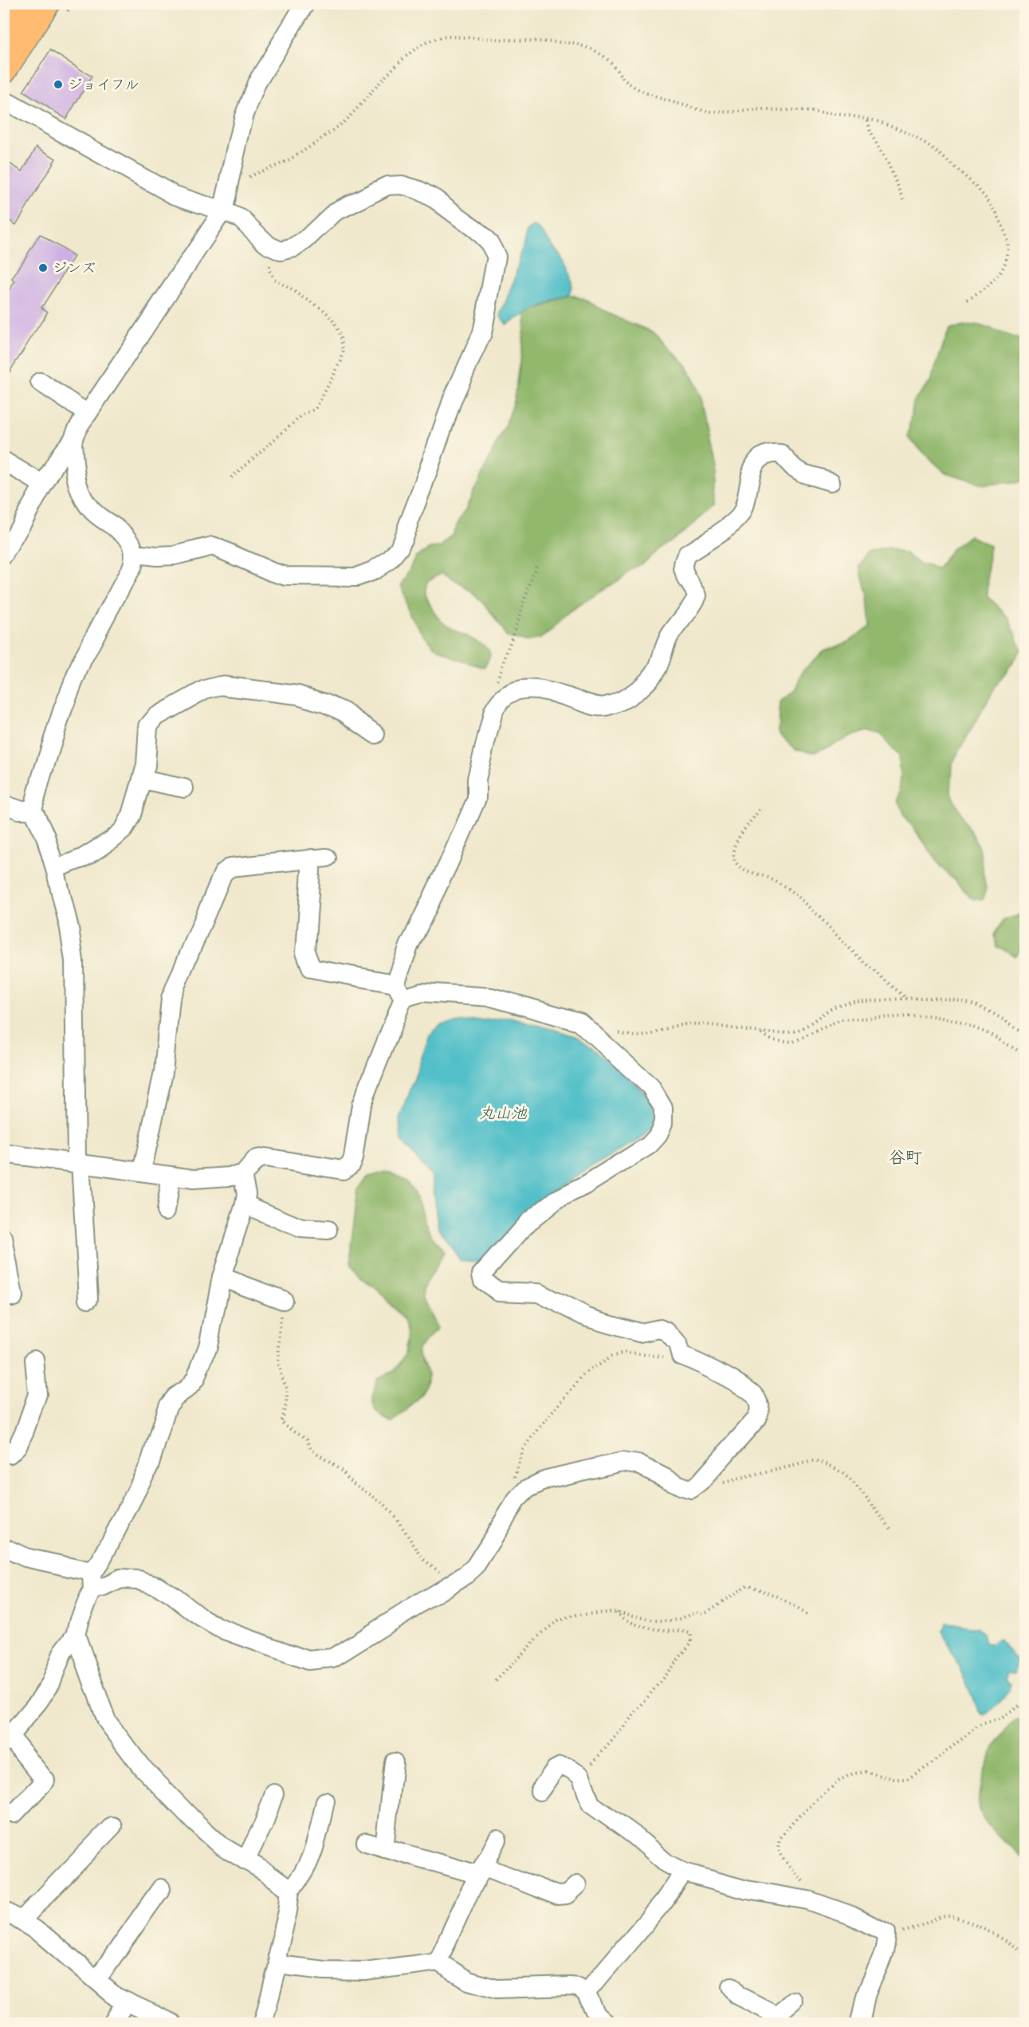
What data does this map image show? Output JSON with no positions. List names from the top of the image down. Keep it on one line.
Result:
{"districts":["谷町"],"water":["丸山池"],"places":["ジョイフル","ジンズ"]}
